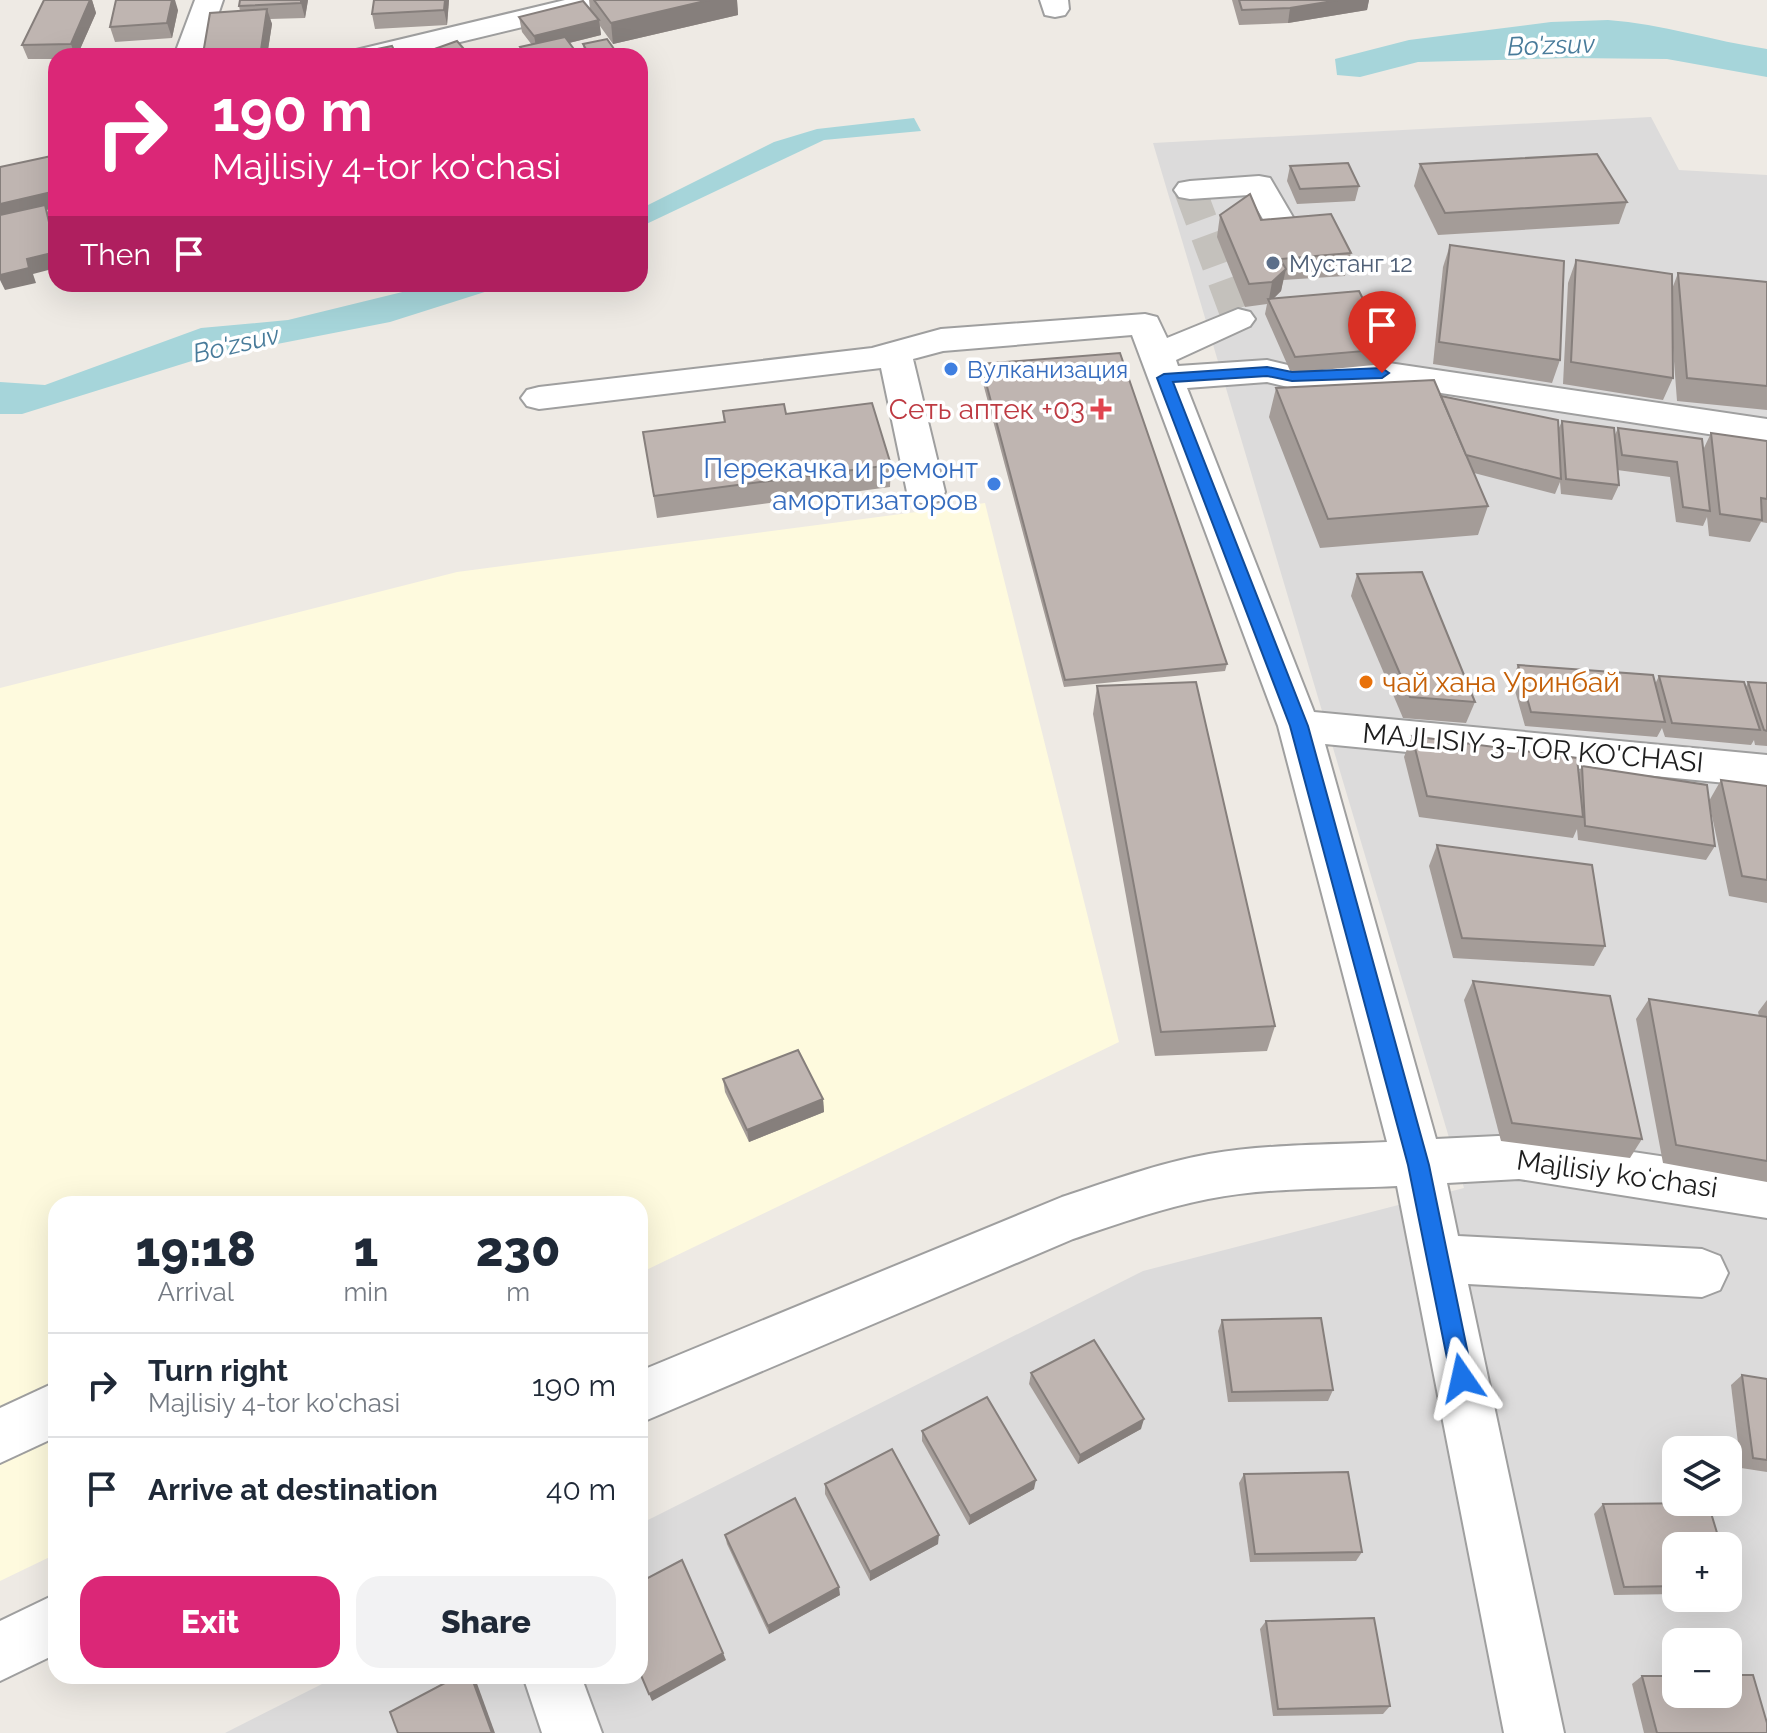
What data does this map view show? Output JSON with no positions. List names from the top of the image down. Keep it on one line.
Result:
{"streets":{"street":["MAJLISIY 3-TOR KO'CHASI","Majlisiy koʻchasi"]},"water":["Bo'zsuv"],"places":{"other":["Мустанг 12","Вулканизация","Перекачка и ремонт амортизаторов","чай хана Уринбай"],"health":["Сеть аптек +03"]},"page":{"turn":["190 m","Majlisiy 4-tor ko'chasi"],"then":"Then","eta":["19:18","Arrival","1","min","230","m"],"list":[{"name":"Turn right","note":"Majlisiy 4-tor ko'chasi","value":"190 m"},{"name":"Arrive at destination","value":"40 m"}],"map_buttons":["+","−"],"buttons":["Exit","Share"]}}
